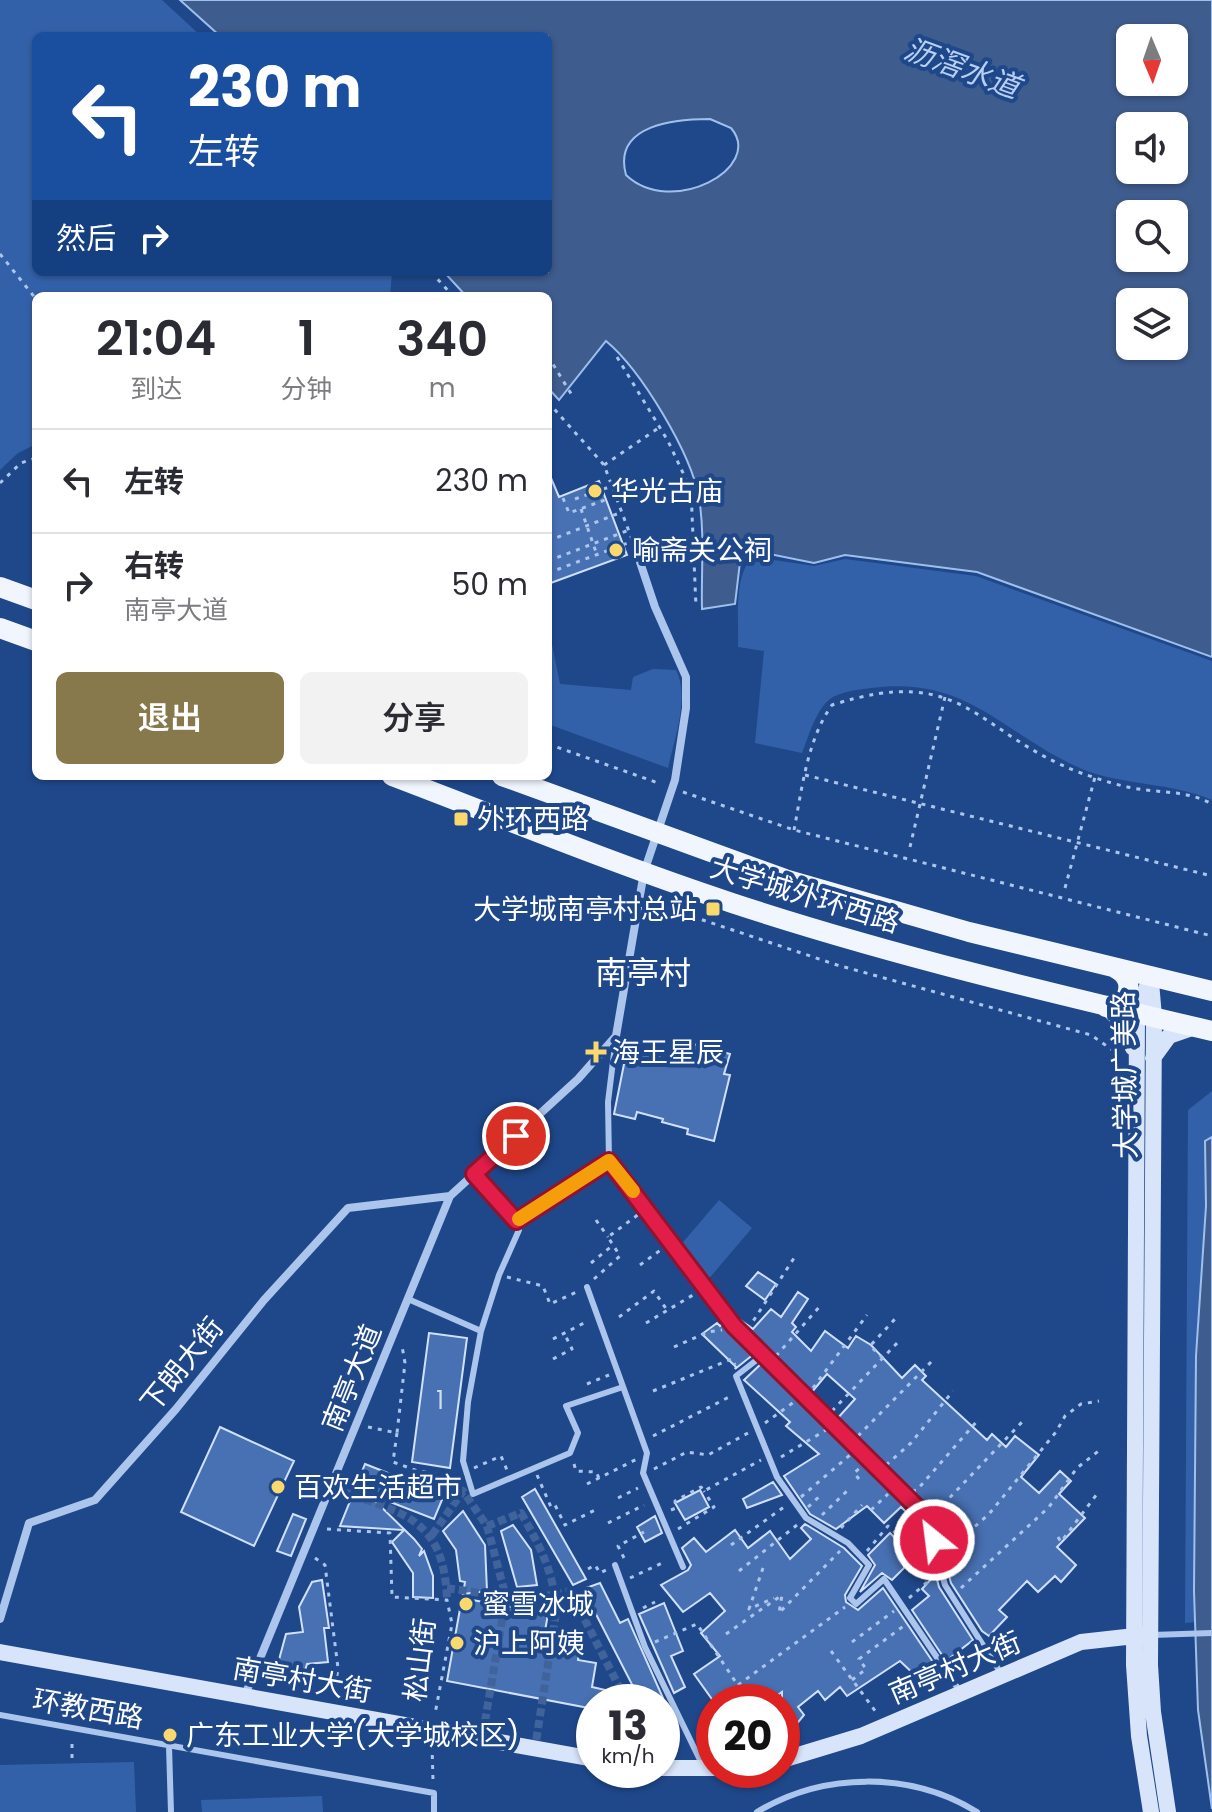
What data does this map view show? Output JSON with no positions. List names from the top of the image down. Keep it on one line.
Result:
{"streets":{"main road":["大学城外环西路","大学城广美路","南亭村大街"],"street":["下朗大街","南亭大道"],"lane":["环教西路"],"path":["松山街"]},"crossings":[["大学城外环西路","大学城广美路"],["大学城广美路","南亭村大街"],["下朗大街","南亭大道"],["南亭大道","松山街"],["南亭大道","南亭村大街"],["松山街","南亭村大街"]],"districts":["南亭村"],"water":["沥滘水道"],"places":{"other":["华光古庙","喻斋关公祠","百欢生活超市","蜜雪冰城","沪上阿姨","广东工业大学(大学城校区)"],"transit":["外环西路","大学城南亭村总站"],"health":["海王星辰"]},"house_numbers":["1"],"north":"bottom","page":{"turn":["230 m","左转"],"then":"然后","eta":["21:04","到达","1","分钟","340","m"],"list":[{"name":"左转","value":"230 m"},{"name":"右转","note":"南亭大道","value":"50 m"}],"buttons":["退出","分享"],"speed":"13 km/h","limit":"20"}}
